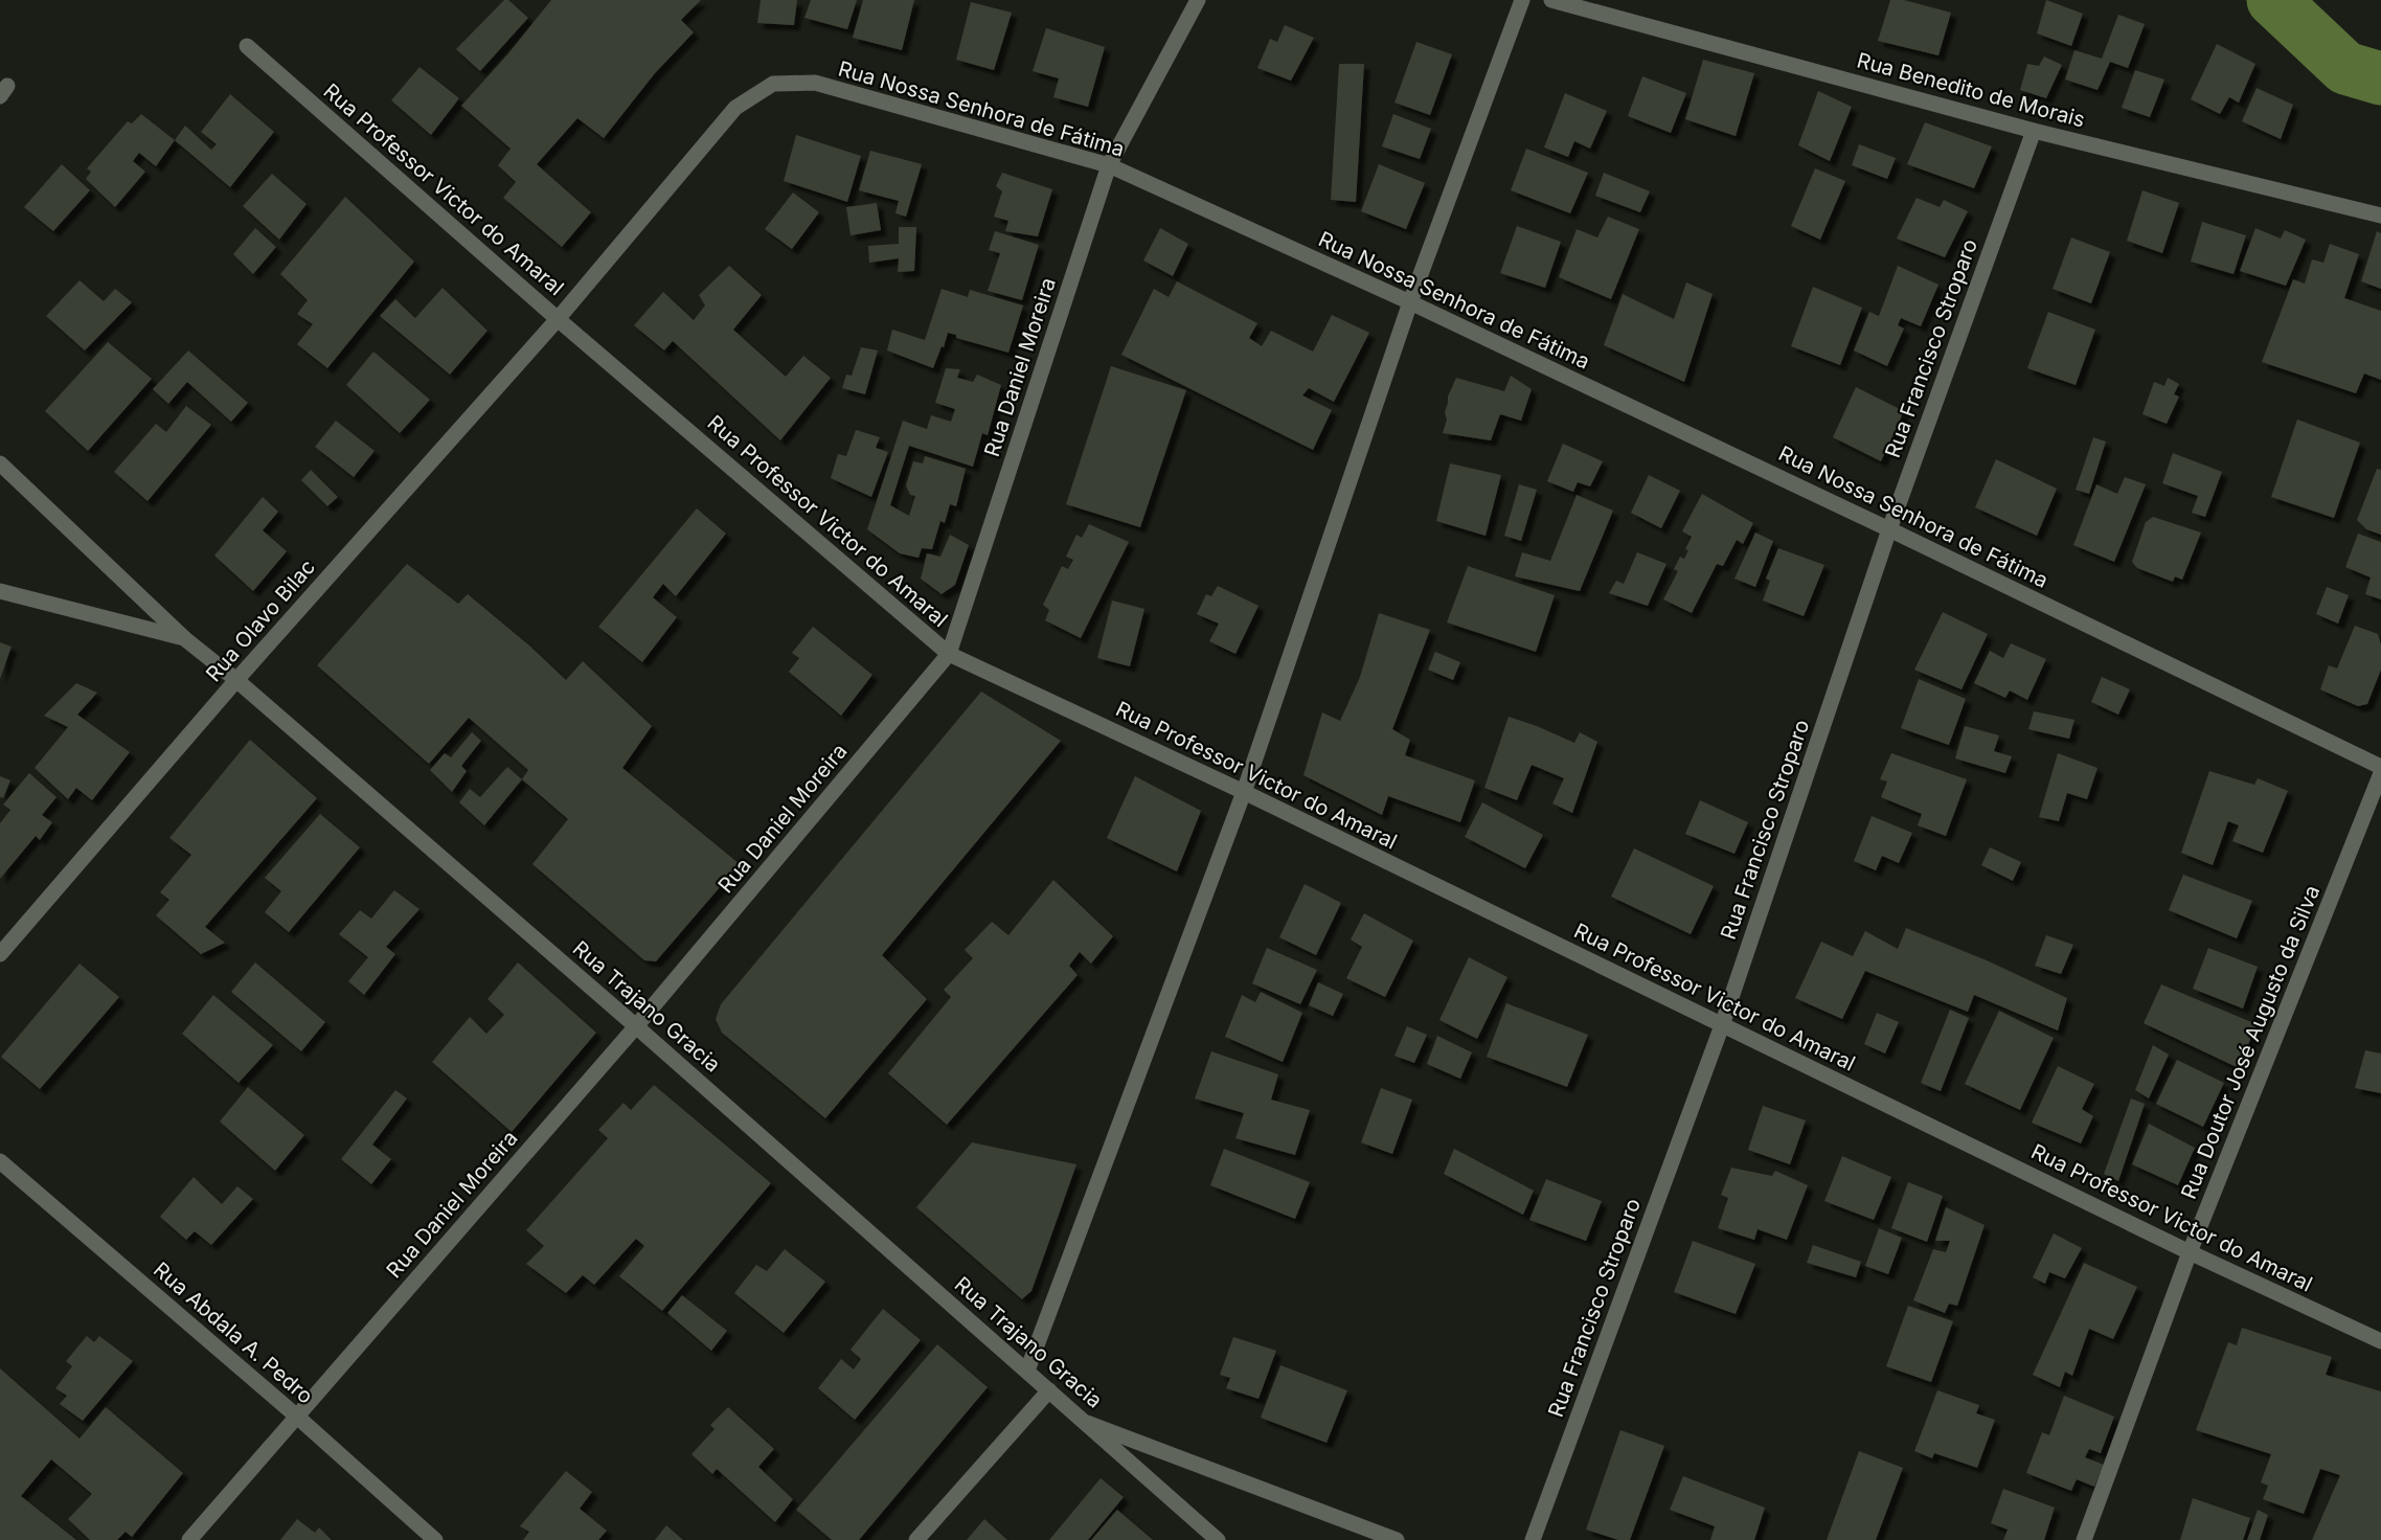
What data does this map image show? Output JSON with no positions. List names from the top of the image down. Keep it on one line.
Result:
{"streets":{"street":["Rua Benedito de Morais","Rua Nossa Senhora de Fátima","Rua Professor Victor do Amaral","Rua Francisco Stroparo","Rua Daniel Moreira","Rua Olavo Bilac","Rua Trajano Gracia","Rua Doutor José Augusto da Silva","Rua Abdala A. Pedro"]},"crossings":[["Rua Benedito de Morais","Rua Francisco Stroparo"],["Rua Nossa Senhora de Fátima","Rua Professor Victor do Amaral"],["Rua Nossa Senhora de Fátima","Rua Francisco Stroparo"],["Rua Nossa Senhora de Fátima","Rua Daniel Moreira"],["Rua Nossa Senhora de Fátima","Rua Olavo Bilac"],["Rua Professor Victor do Amaral","Rua Francisco Stroparo"],["Rua Professor Victor do Amaral","Rua Daniel Moreira"],["Rua Professor Victor do Amaral","Rua Olavo Bilac"],["Rua Professor Victor do Amaral","Rua Doutor José Augusto da Silva"],["Rua Daniel Moreira","Rua Trajano Gracia"],["Rua Daniel Moreira","Rua Abdala A. Pedro"],["Rua Olavo Bilac","Rua Trajano Gracia"]]}
